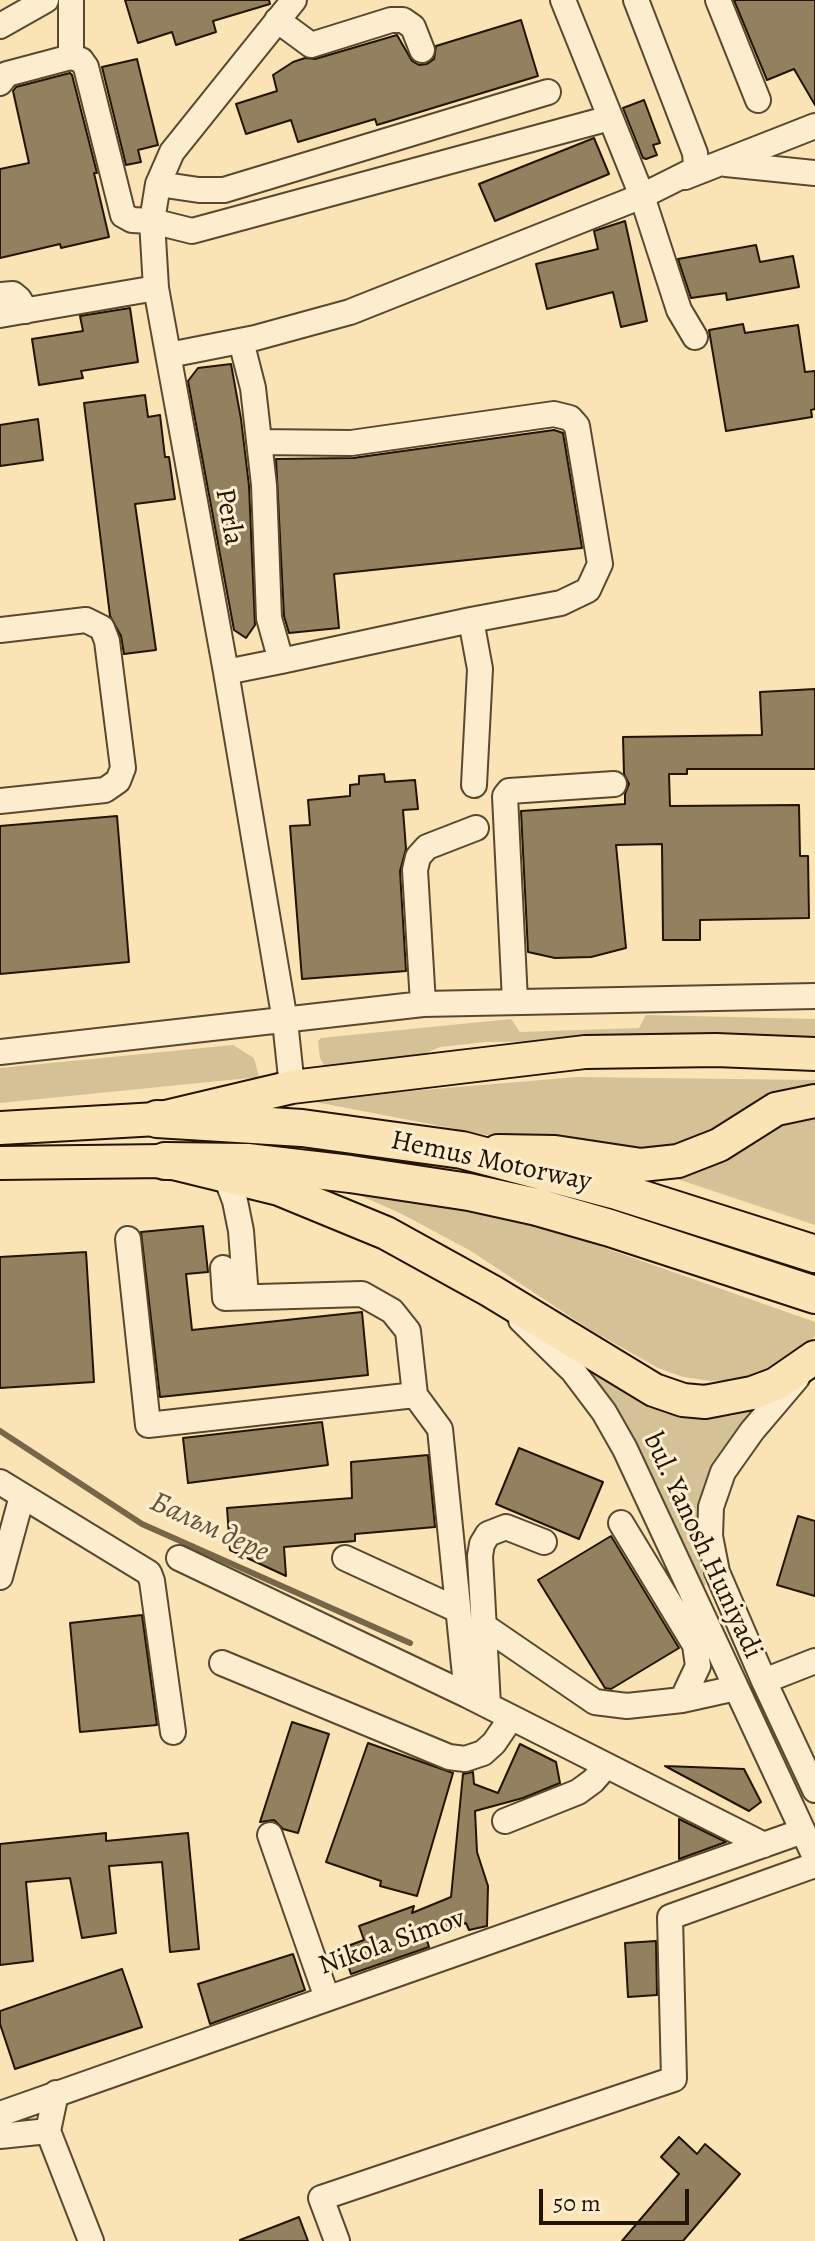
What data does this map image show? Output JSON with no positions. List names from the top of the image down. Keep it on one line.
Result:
{"streets":{"highway":["Hemus Motorway"],"street":["Perla","bul. Yanosh Huniyadi","Nikola Simov"]},"crossings":[["bul. Yanosh Huniyadi","Nikola Simov"]],"water":["Балъм дере"],"scale_bar":"50 m"}
